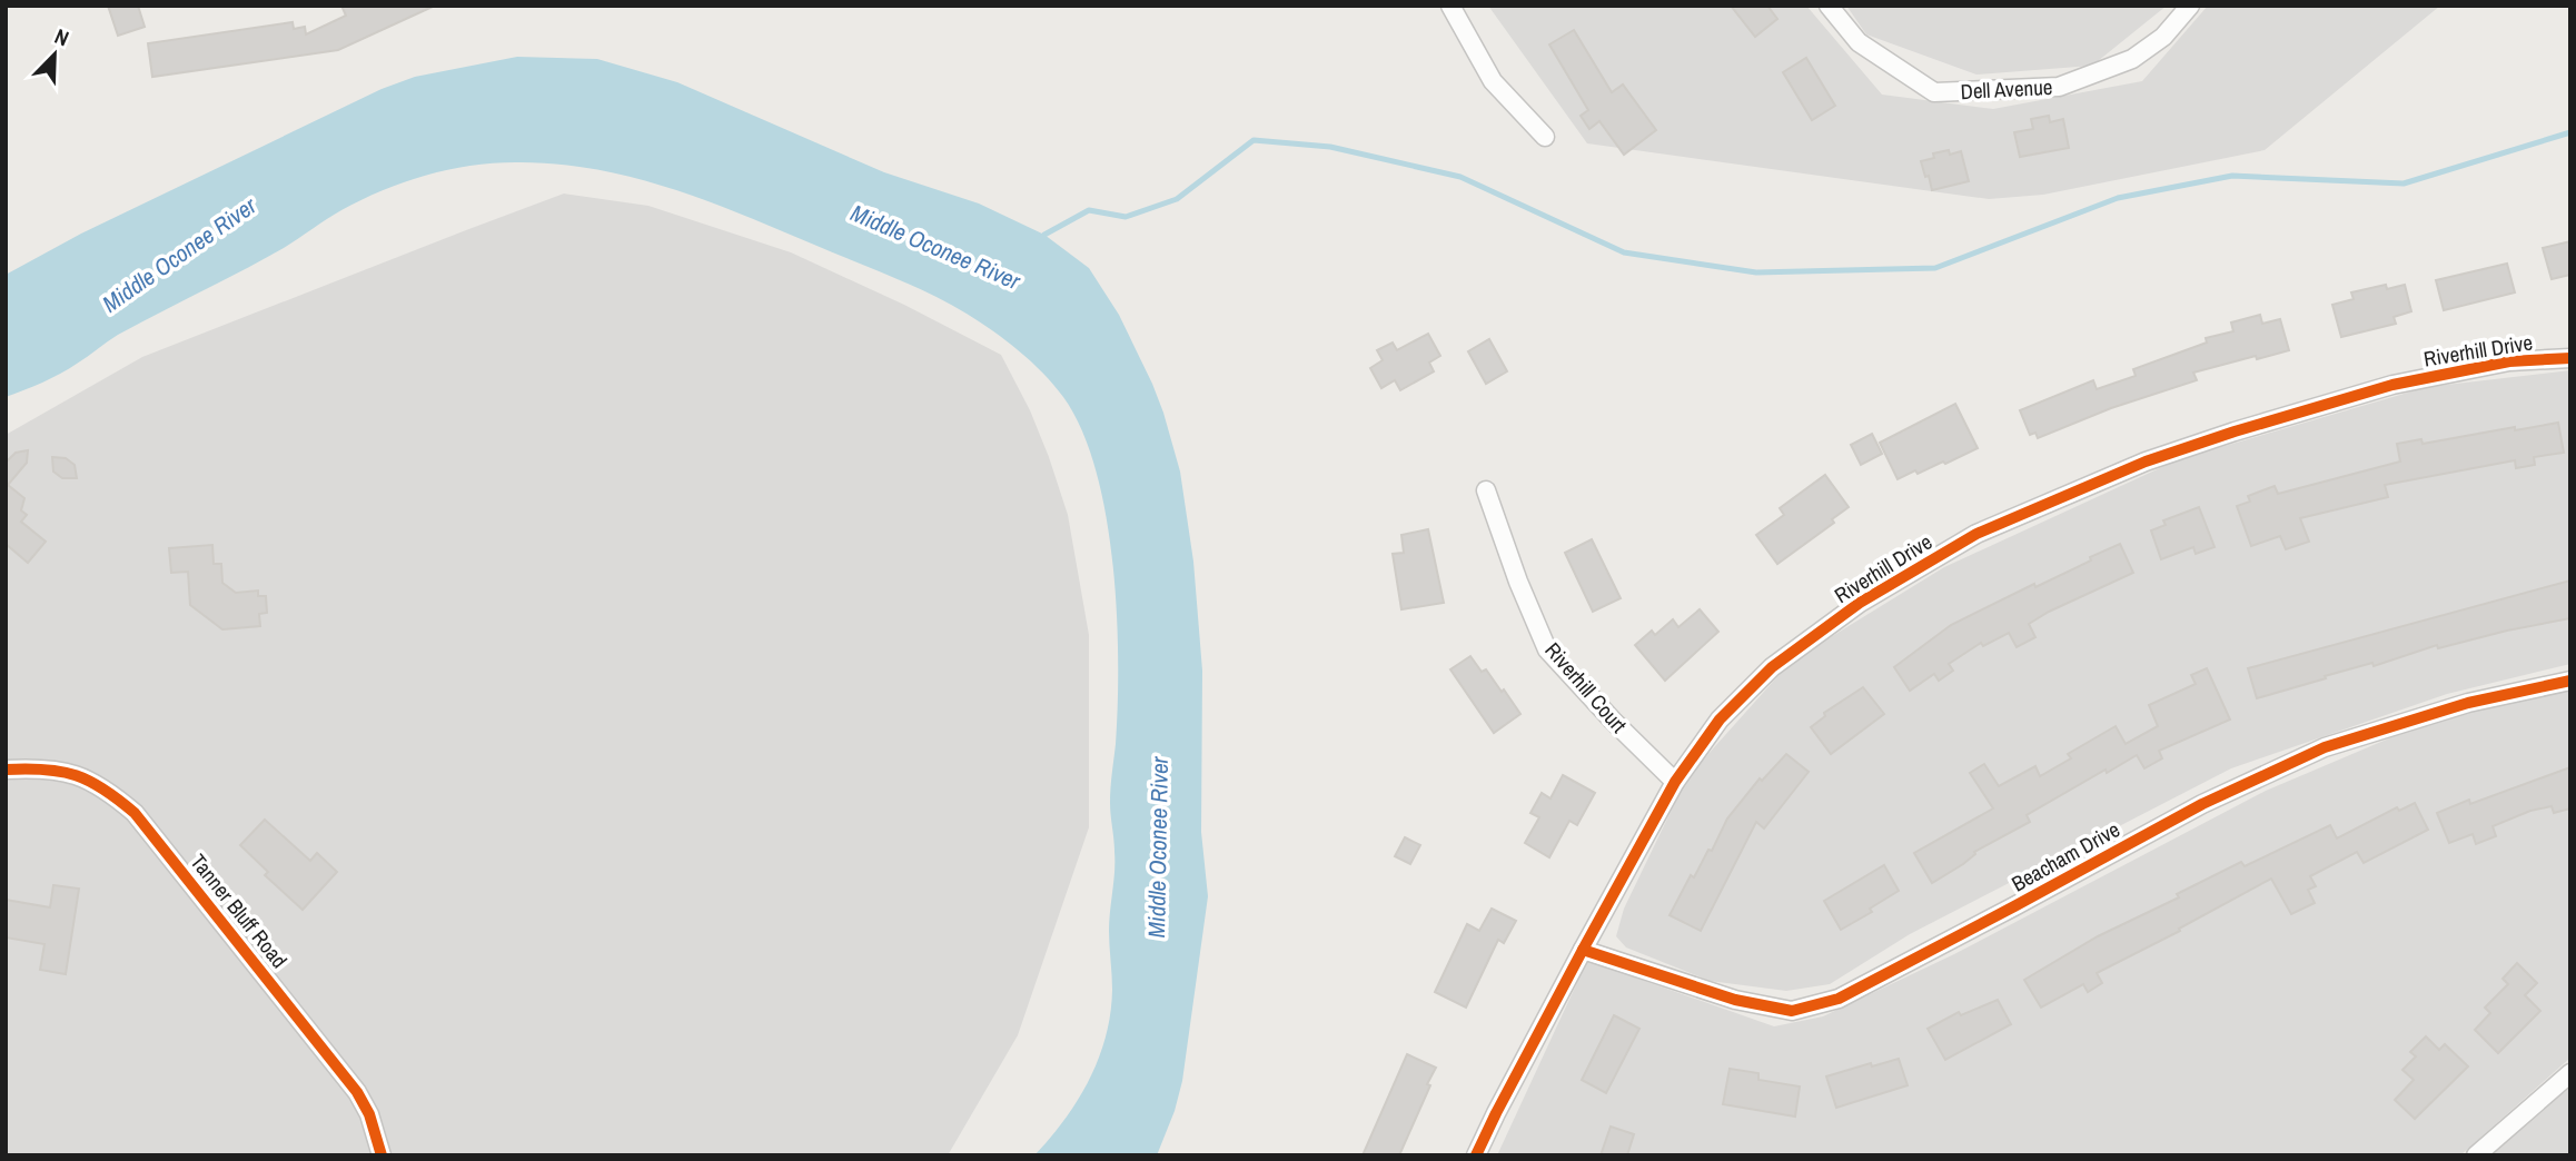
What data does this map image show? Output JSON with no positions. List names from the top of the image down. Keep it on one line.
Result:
{"streets":{"street":["Dell Avenue","Riverhill Drive","Riverhill Court","Beacham Drive","Tanner Bluff Road"]},"crossings":[["Riverhill Drive","Riverhill Court"],["Riverhill Drive","Beacham Drive"]],"water":["Middle Oconee River"],"north":"top right"}
